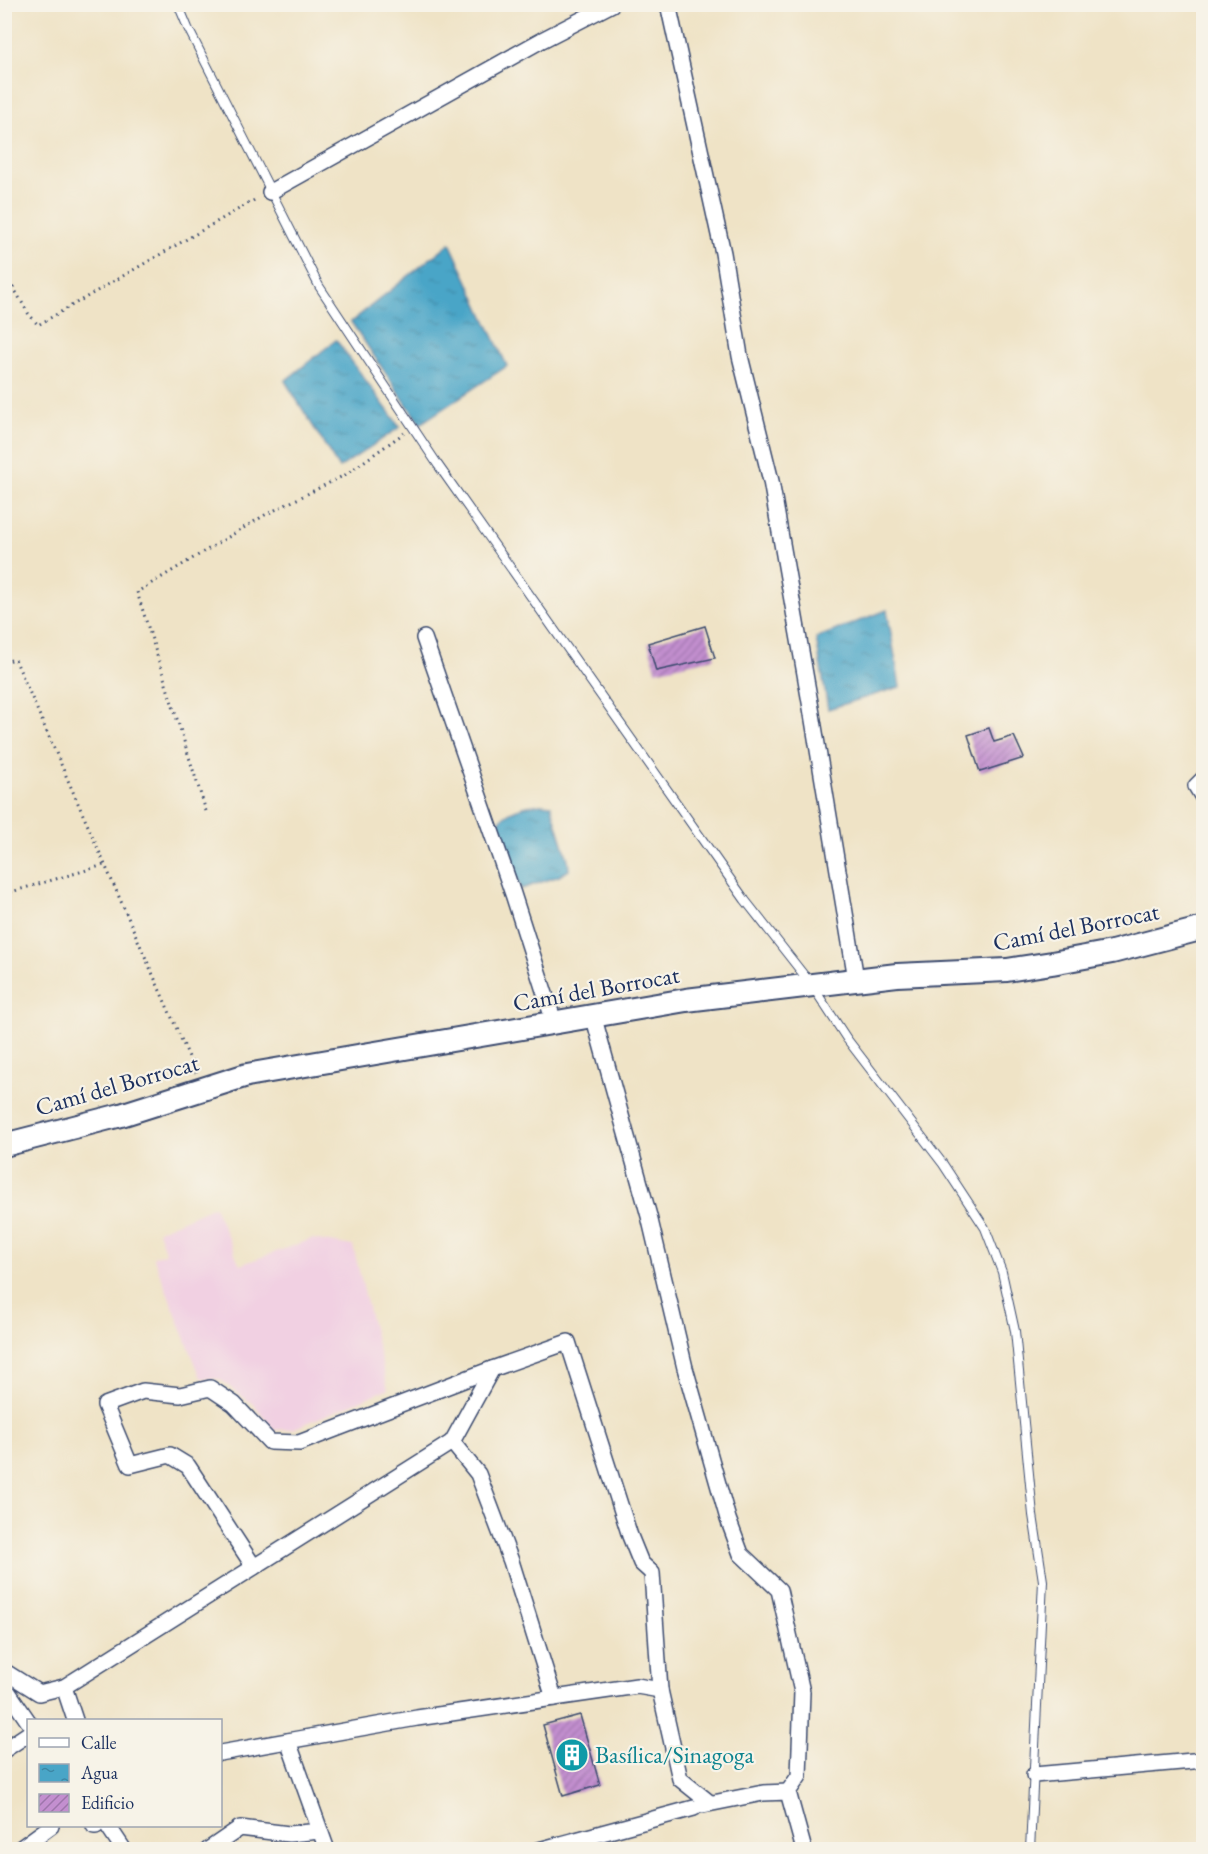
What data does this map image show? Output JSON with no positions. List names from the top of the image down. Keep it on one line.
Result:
{"streets":{"street":["Camí del Borrocat"]},"places":{"building":["Basílica/Sinagoga"]},"legend":["Calle","Agua","Edificio"]}
